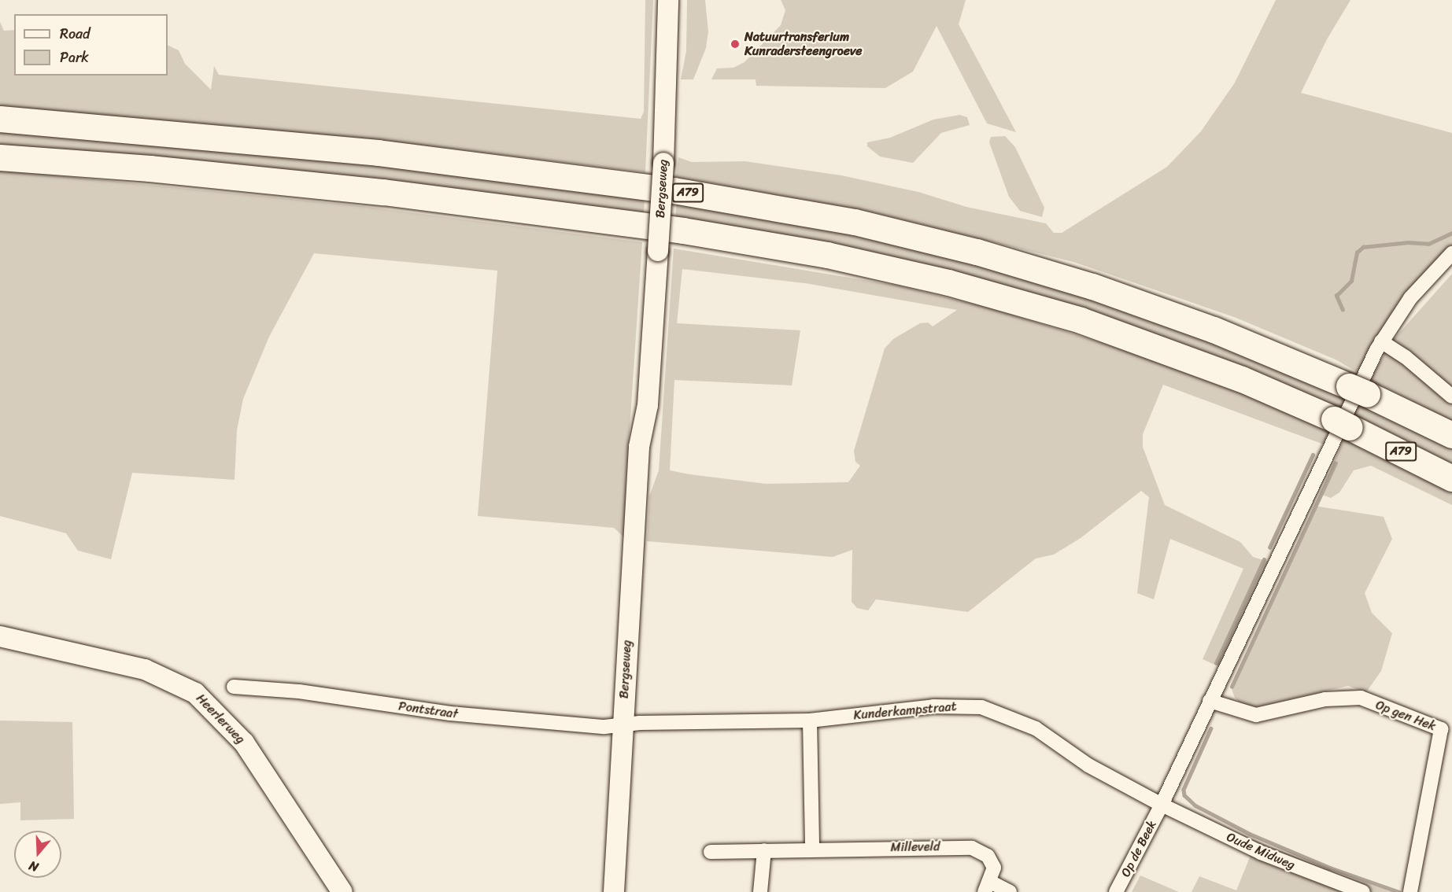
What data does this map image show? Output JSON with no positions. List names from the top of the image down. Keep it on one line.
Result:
{"streets":{"highway":["A79"],"street":["Bergseweg","Pontstraat","Kunderkampstraat","Op gen Hek","Heerlerweg","Milleveld","Op de Beek","Oude Midweg"]},"crossings":[["Bergseweg","Pontstraat"],["Bergseweg","Kunderkampstraat"],["Pontstraat","Kunderkampstraat"],["Kunderkampstraat","Op de Beek"],["Kunderkampstraat","Oude Midweg"],["Op de Beek","Oude Midweg"]],"places":["Natuurtransferium Kunradersteengroeve"],"legend":["Road","Park"],"north":"bottom"}
